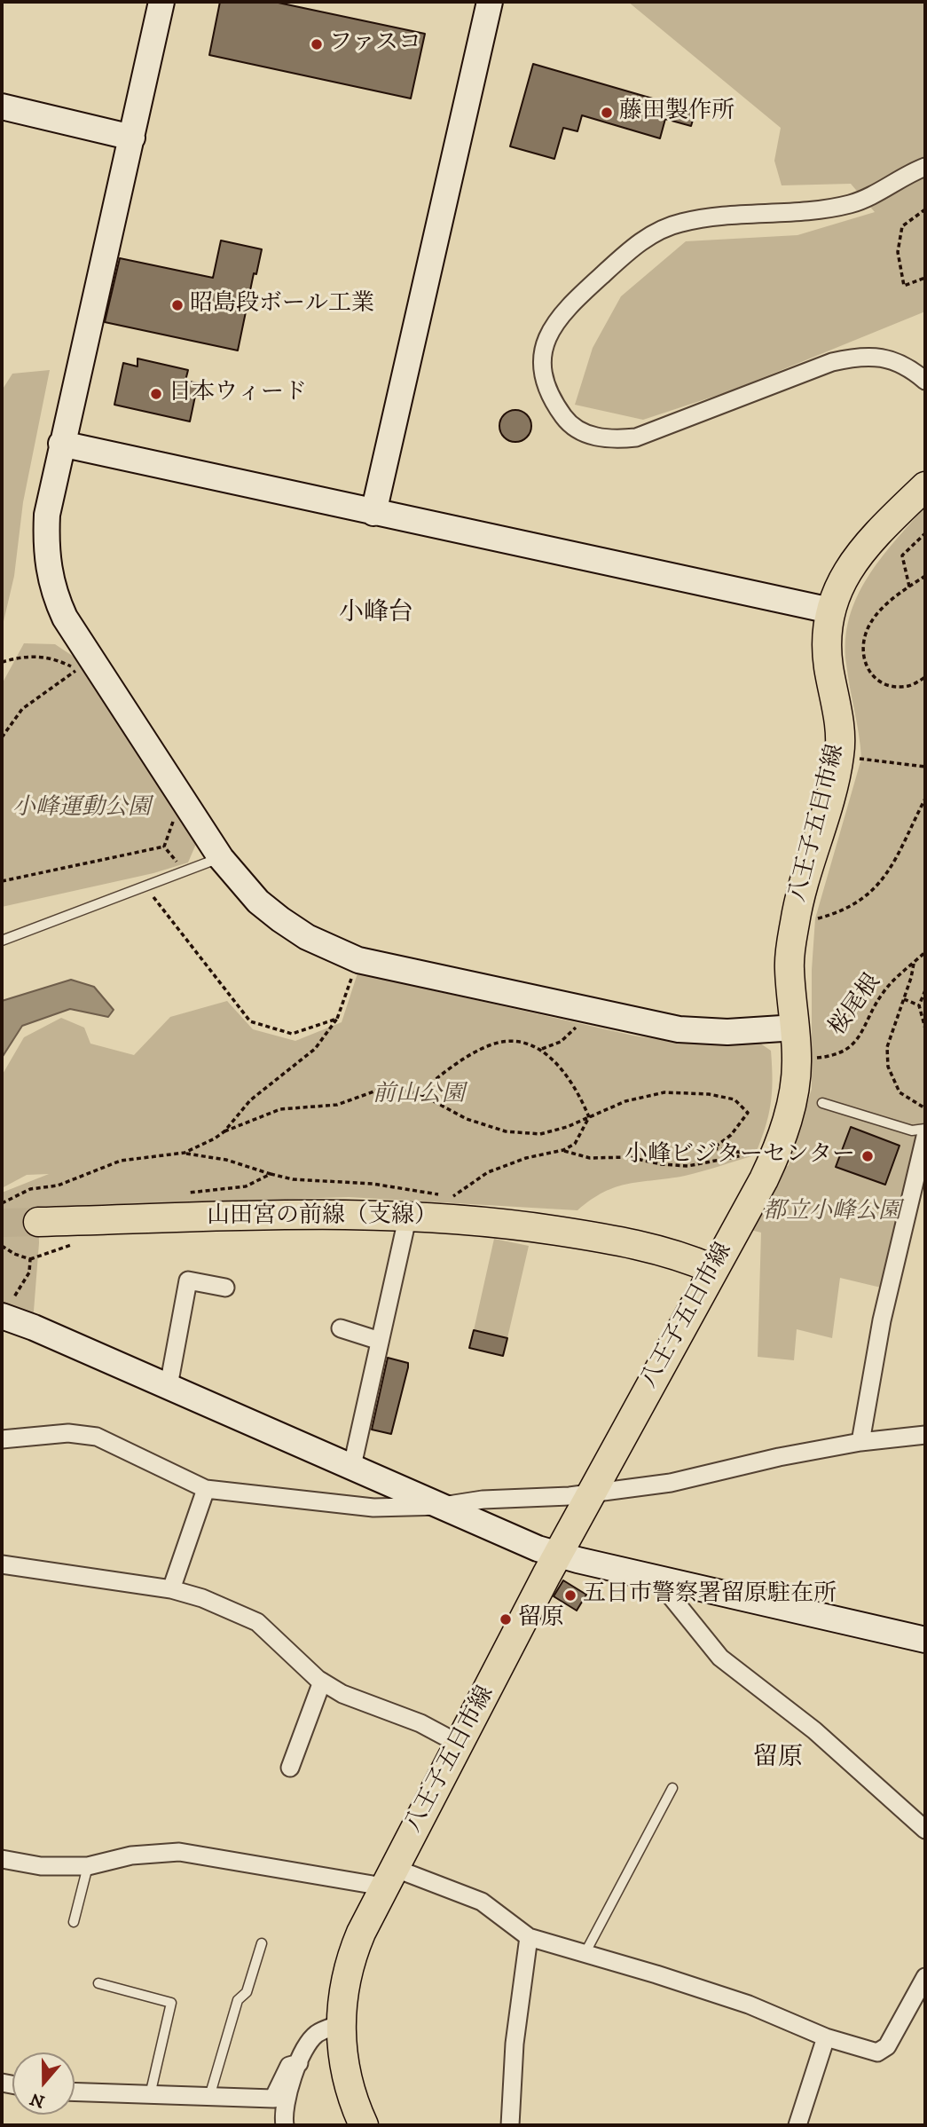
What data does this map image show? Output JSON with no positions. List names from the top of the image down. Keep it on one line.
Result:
{"streets":{"main road":["八王子五日市線","山田宮の前線（支線）"],"path":["桜尾根"]},"crossings":[["八王子五日市線","山田宮の前線（支線）"]],"districts":["小峰台","留原"],"parks":["小峰運動公園","前山公園","都立小峰公園"],"places":["ファスコ","藤田製作所","昭島段ボール工業","日本ウィード","小峰ビジターセンター","五日市警察署留原駐在所","留原"],"north":"bottom"}
